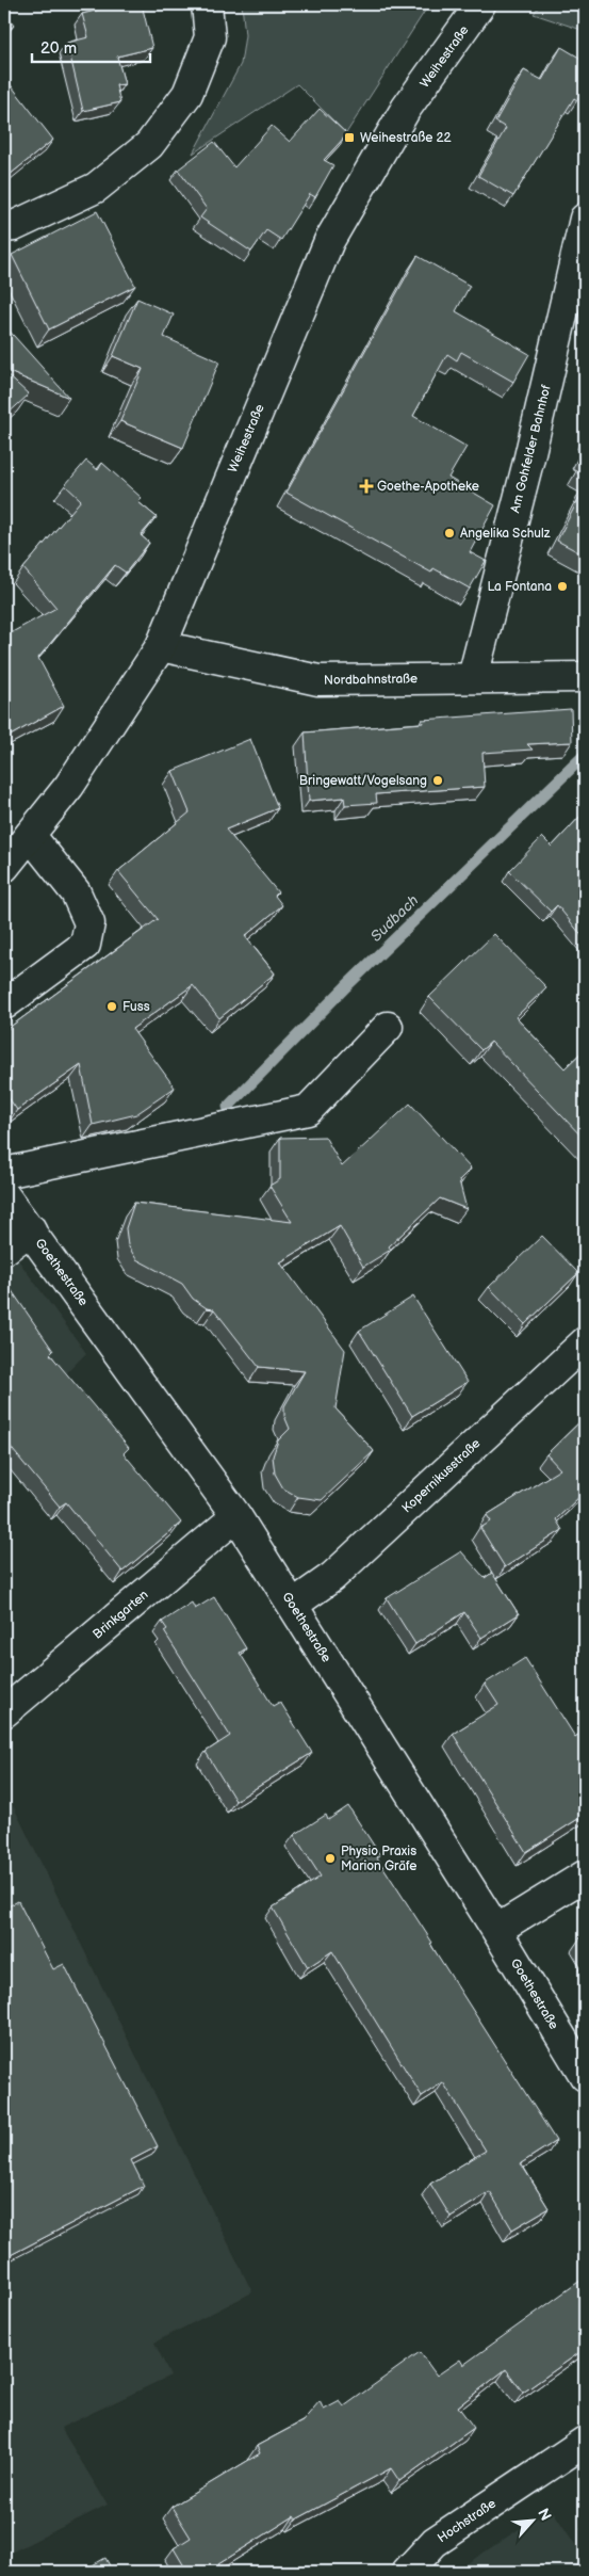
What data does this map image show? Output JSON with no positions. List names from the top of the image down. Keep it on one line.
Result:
{"streets":{"street":["Weihestraße","Am Gohfelder Bahnhof","Nordbahnstraße","Goethestraße","Kopernikusstraße","Brinkgarten","Hochstraße"]},"crossings":[["Weihestraße","Nordbahnstraße"],["Am Gohfelder Bahnhof","Nordbahnstraße"],["Goethestraße","Kopernikusstraße"],["Goethestraße","Brinkgarten"]],"water":["Sudbach"],"places":{"transit":["Weihestraße 22"],"health":["Goethe-Apotheke"],"other":["Angelika Schulz","La Fontana","Bringewatt/Vogelsang","Fuss","Physio Praxis Marion Gräfe"]},"scale_bar":"20 m","north":"top right"}
